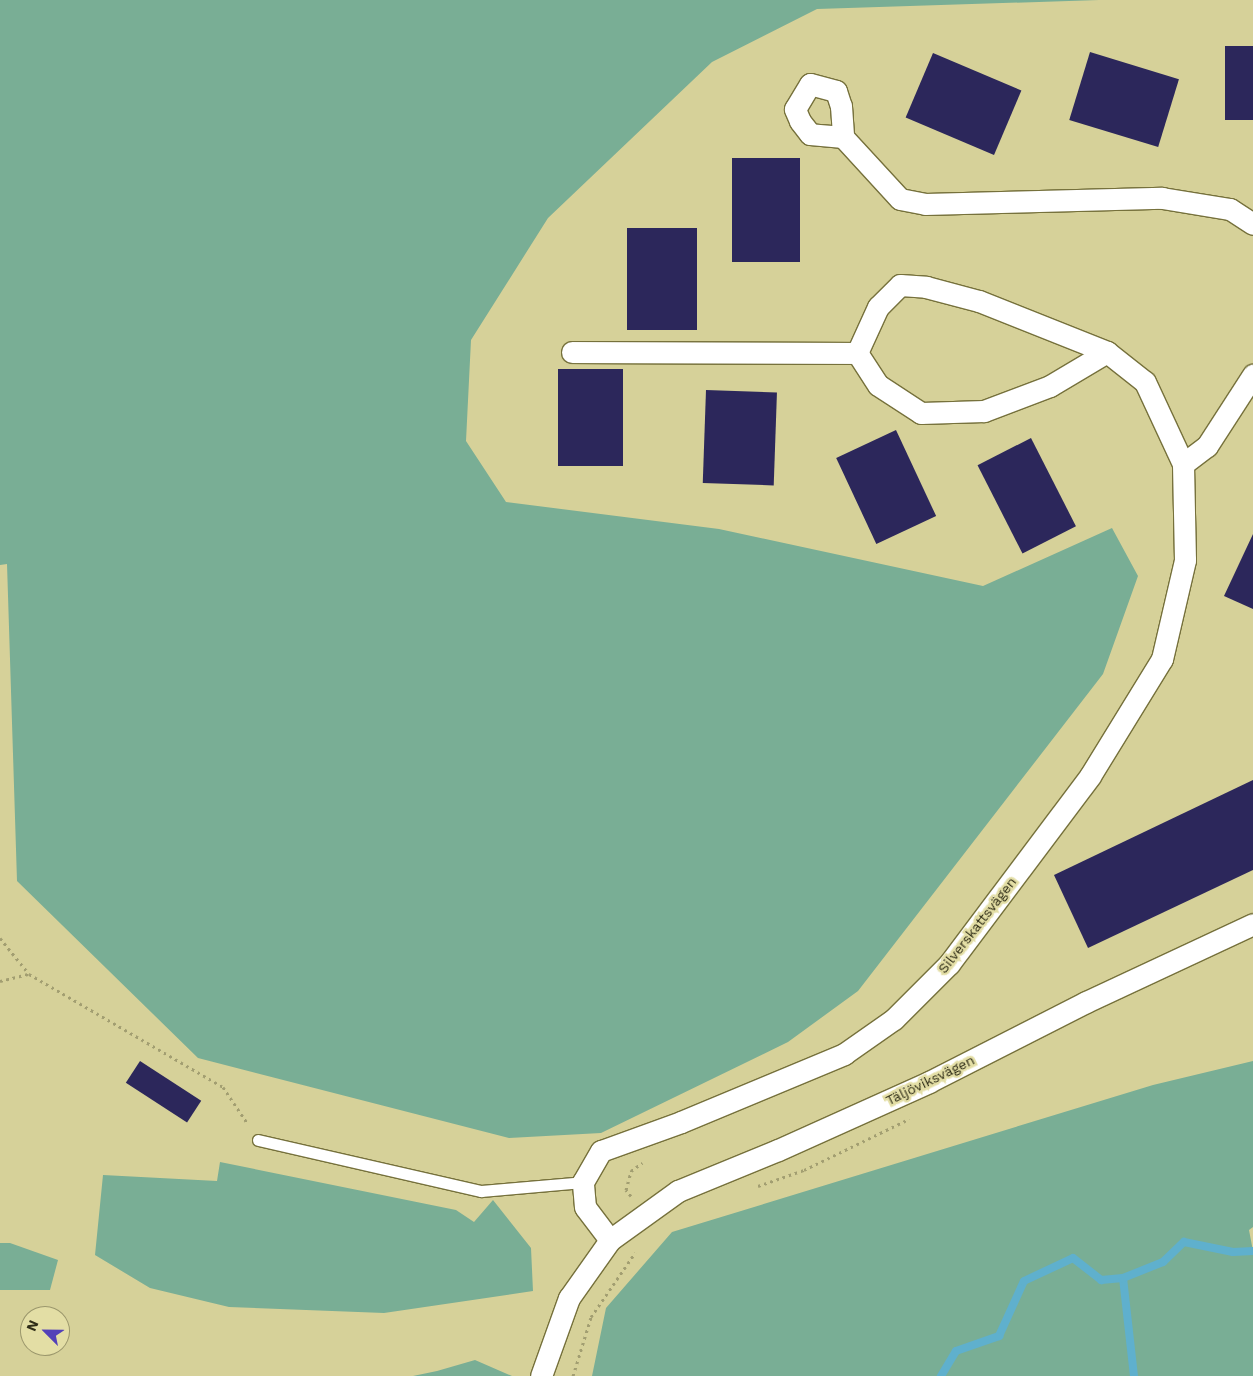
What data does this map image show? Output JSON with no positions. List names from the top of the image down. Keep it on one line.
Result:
{"streets":{"street":["Silverskattsvägen","Täljöviksvägen"]},"north":"top left"}
